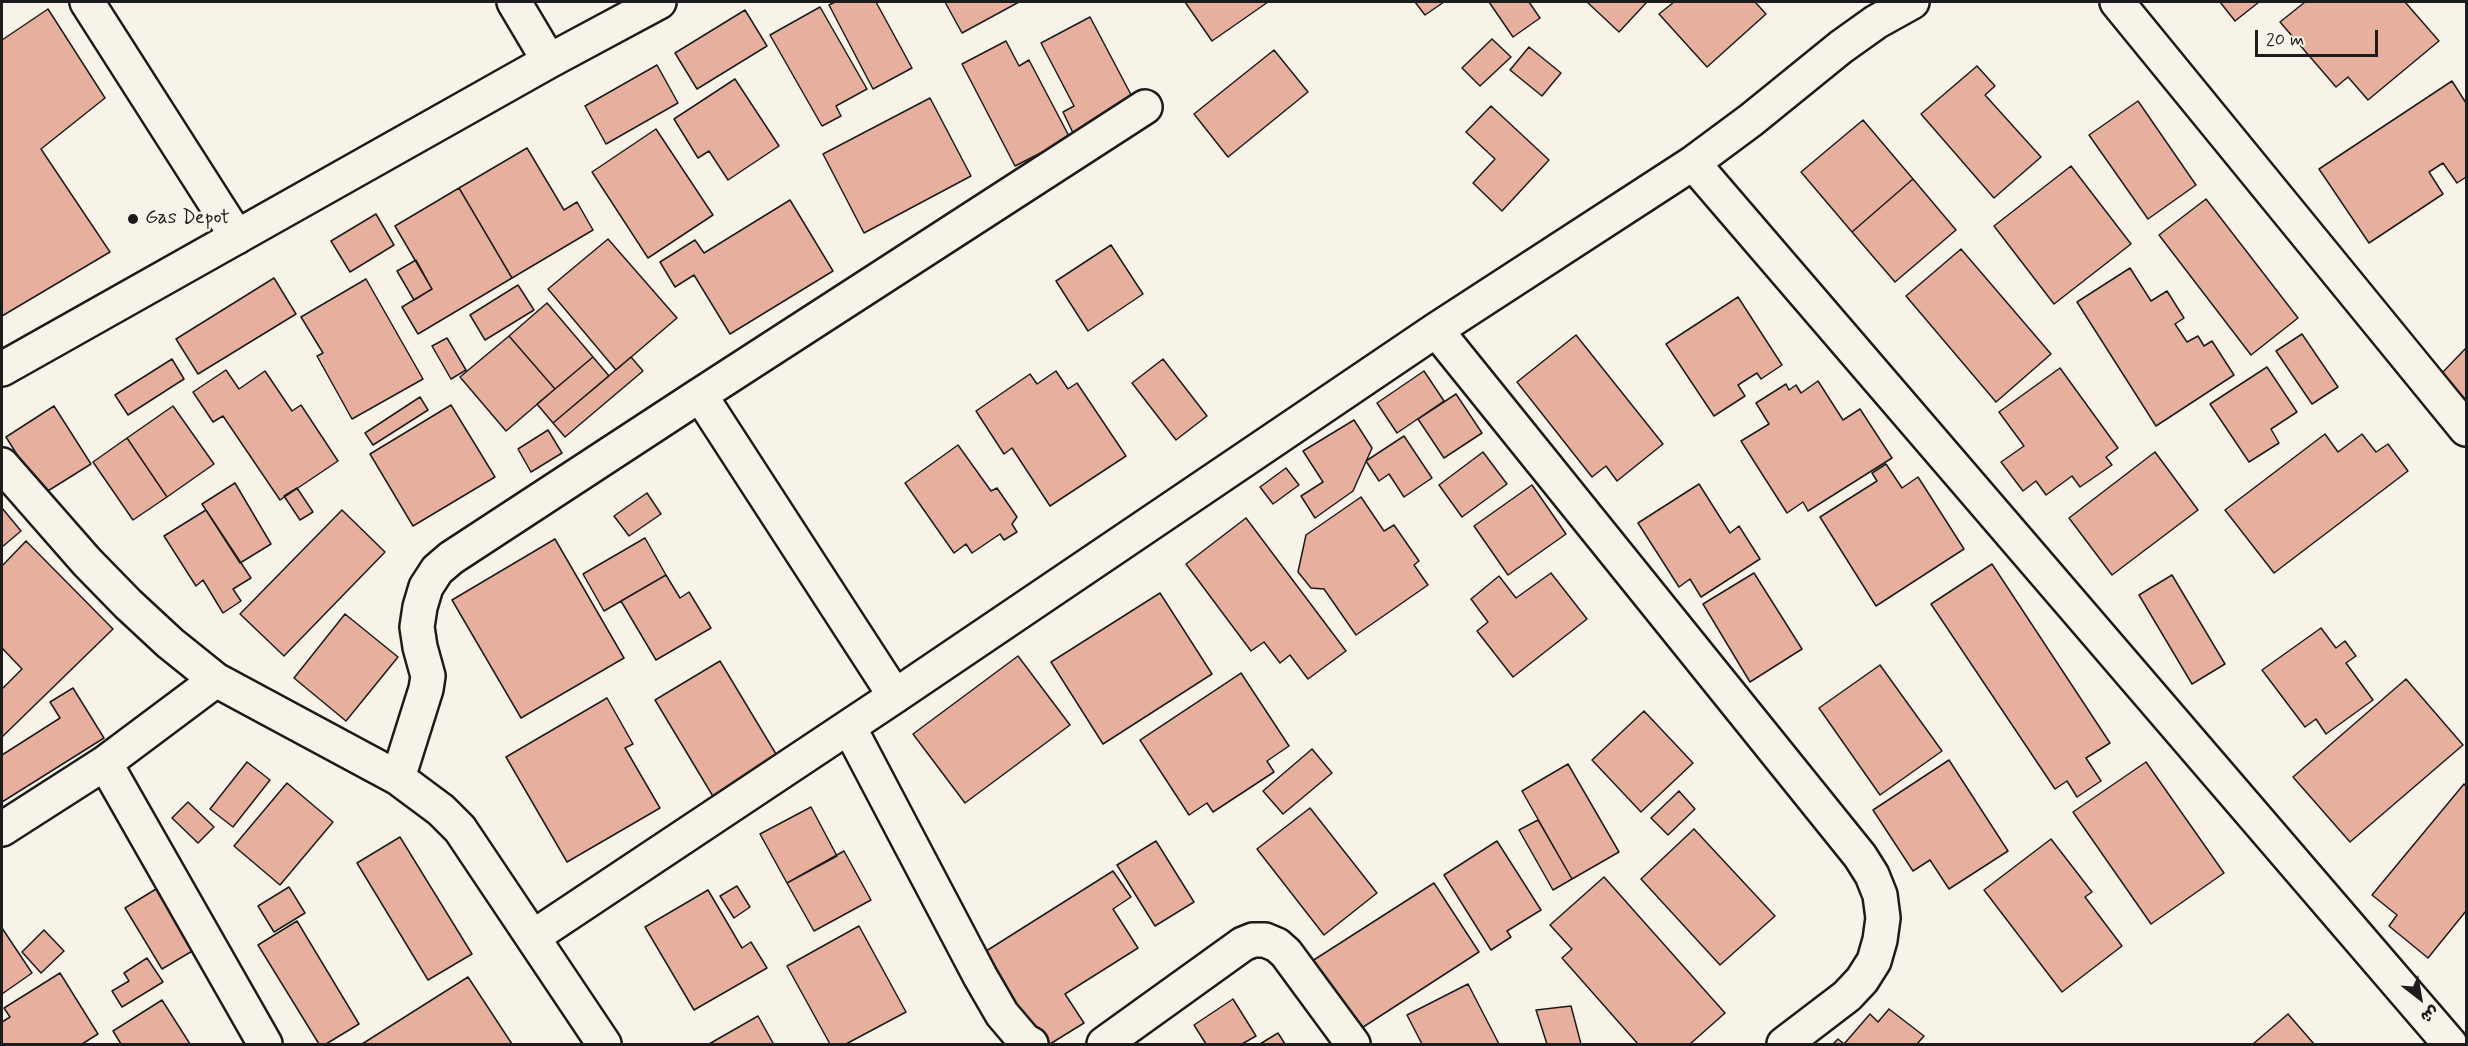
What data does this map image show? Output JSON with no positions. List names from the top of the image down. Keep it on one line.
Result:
{"places":["Gas Depot"],"scale_bar":"20 m","north":"bottom right"}
